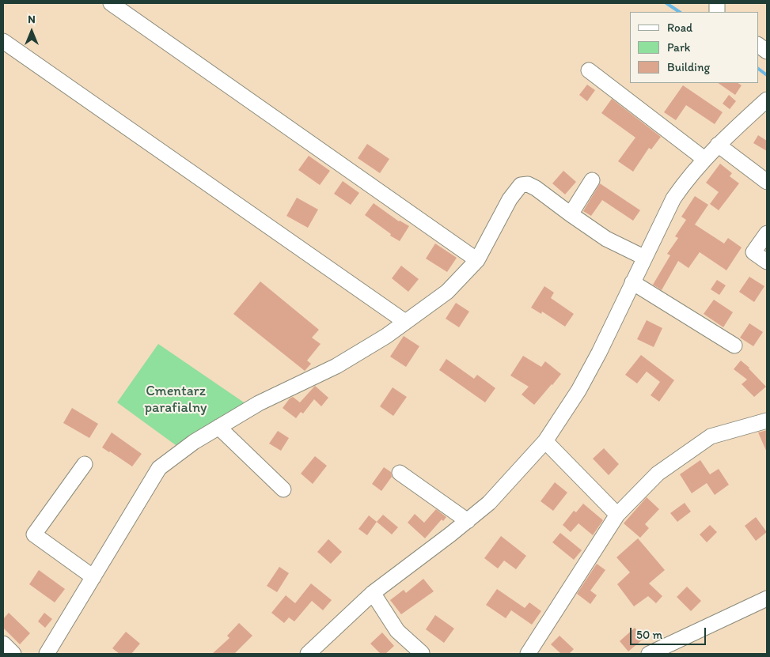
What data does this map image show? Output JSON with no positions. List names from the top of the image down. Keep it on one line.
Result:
{"parks":["Cmentarz parafialny"],"legend":["Road","Park","Building"],"scale_bar":"50 m","north":"top"}
